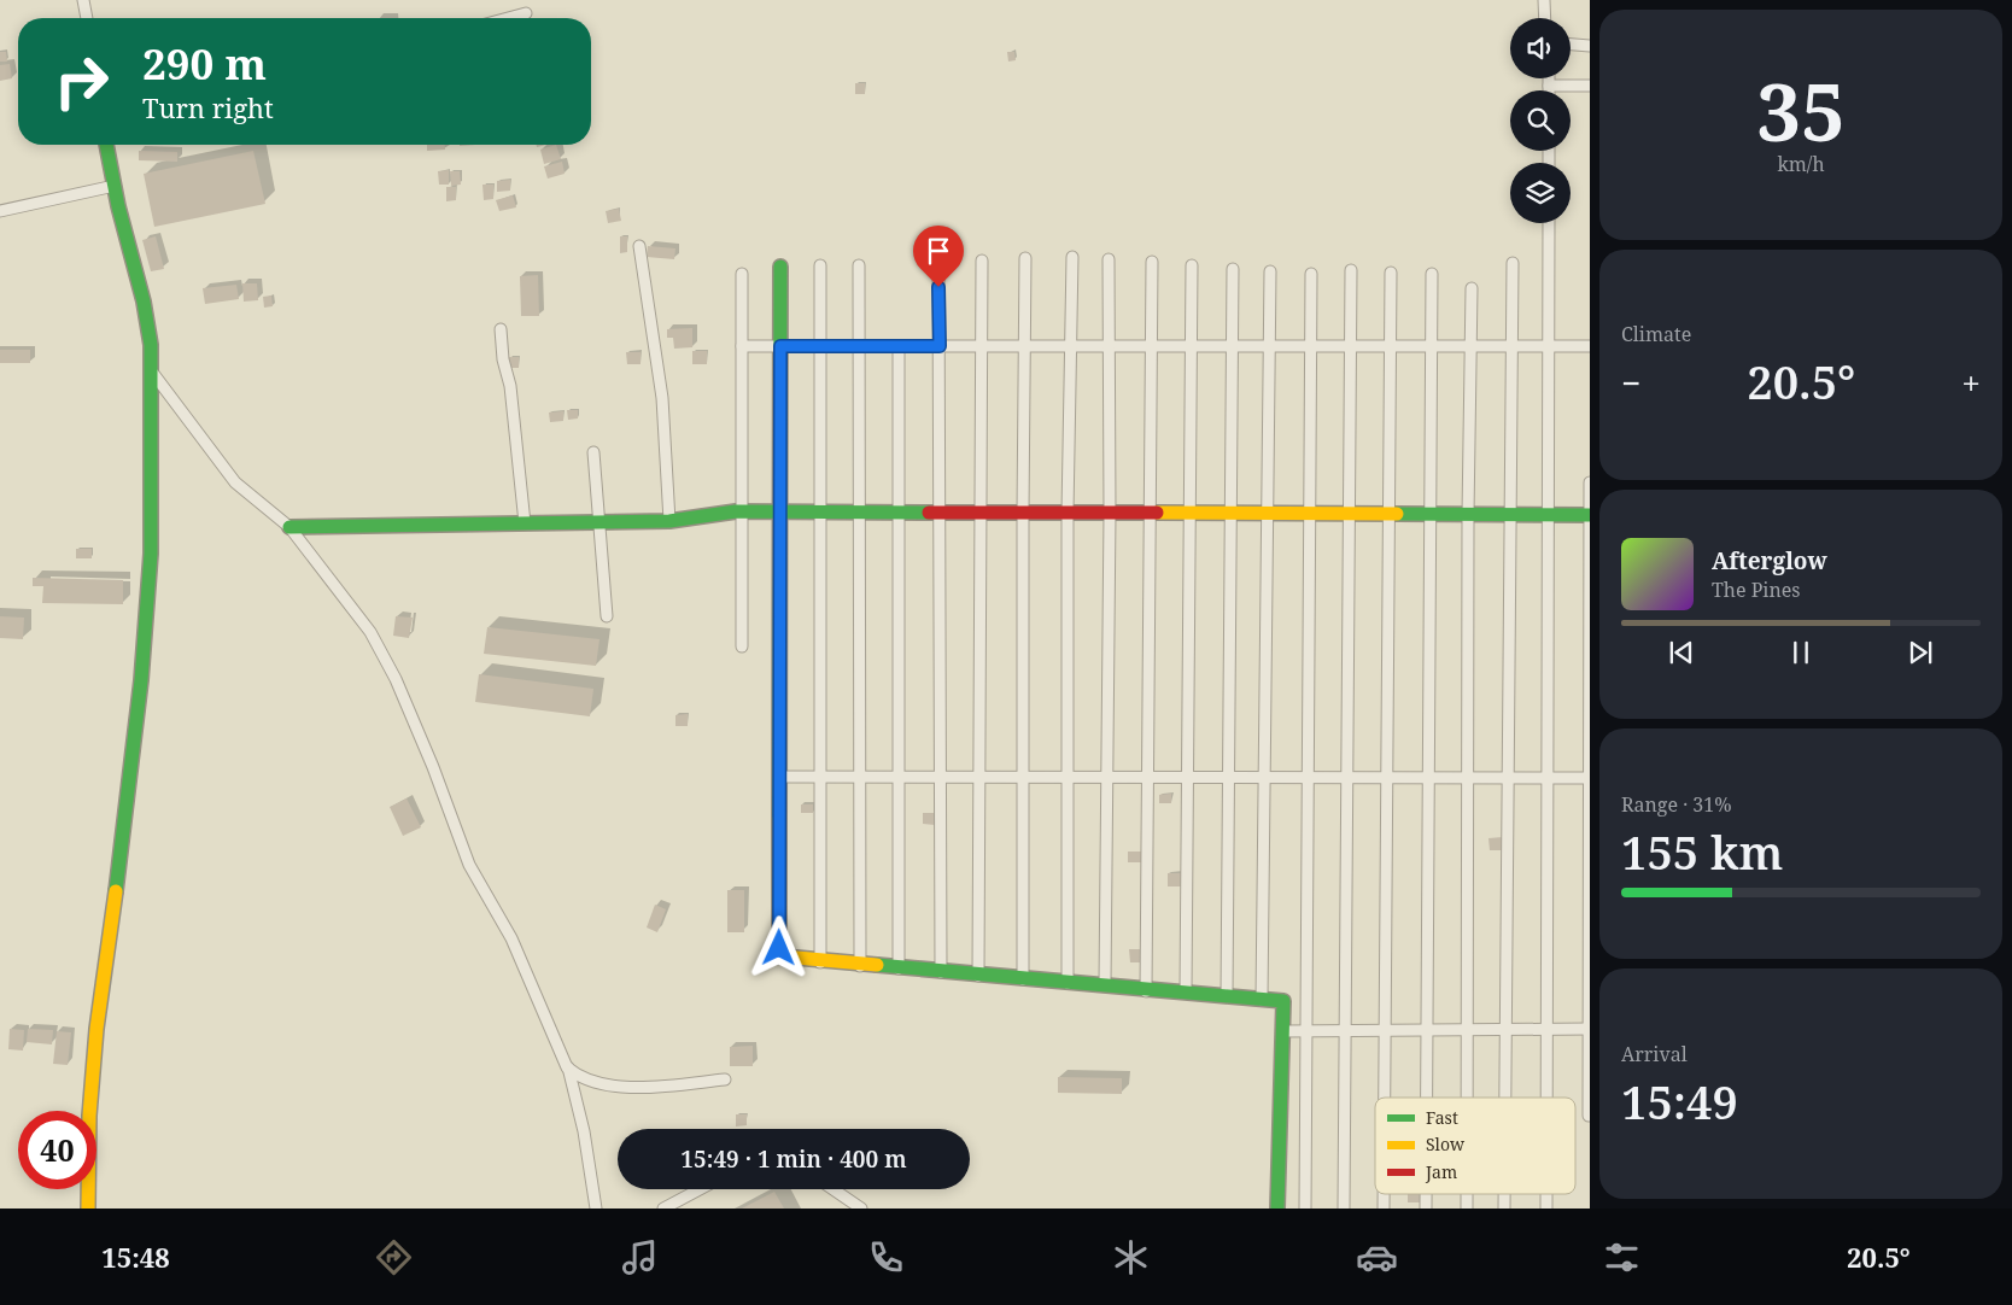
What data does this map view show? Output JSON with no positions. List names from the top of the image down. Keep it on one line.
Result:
{"legend":["Fast","Slow","Jam"],"page":{"tile":[["35","km/h"],"Climate",["Range · 31%","155 km"],["Arrival","15:49"]],"turn":["290 m","Turn right"],"heat":["−","20.5°","+"],"song":["Afterglow","The Pines"],"limit":"40","trip":"15:49 · 1 min · 400 m","tabs":["15:48","20.5°"]}}
